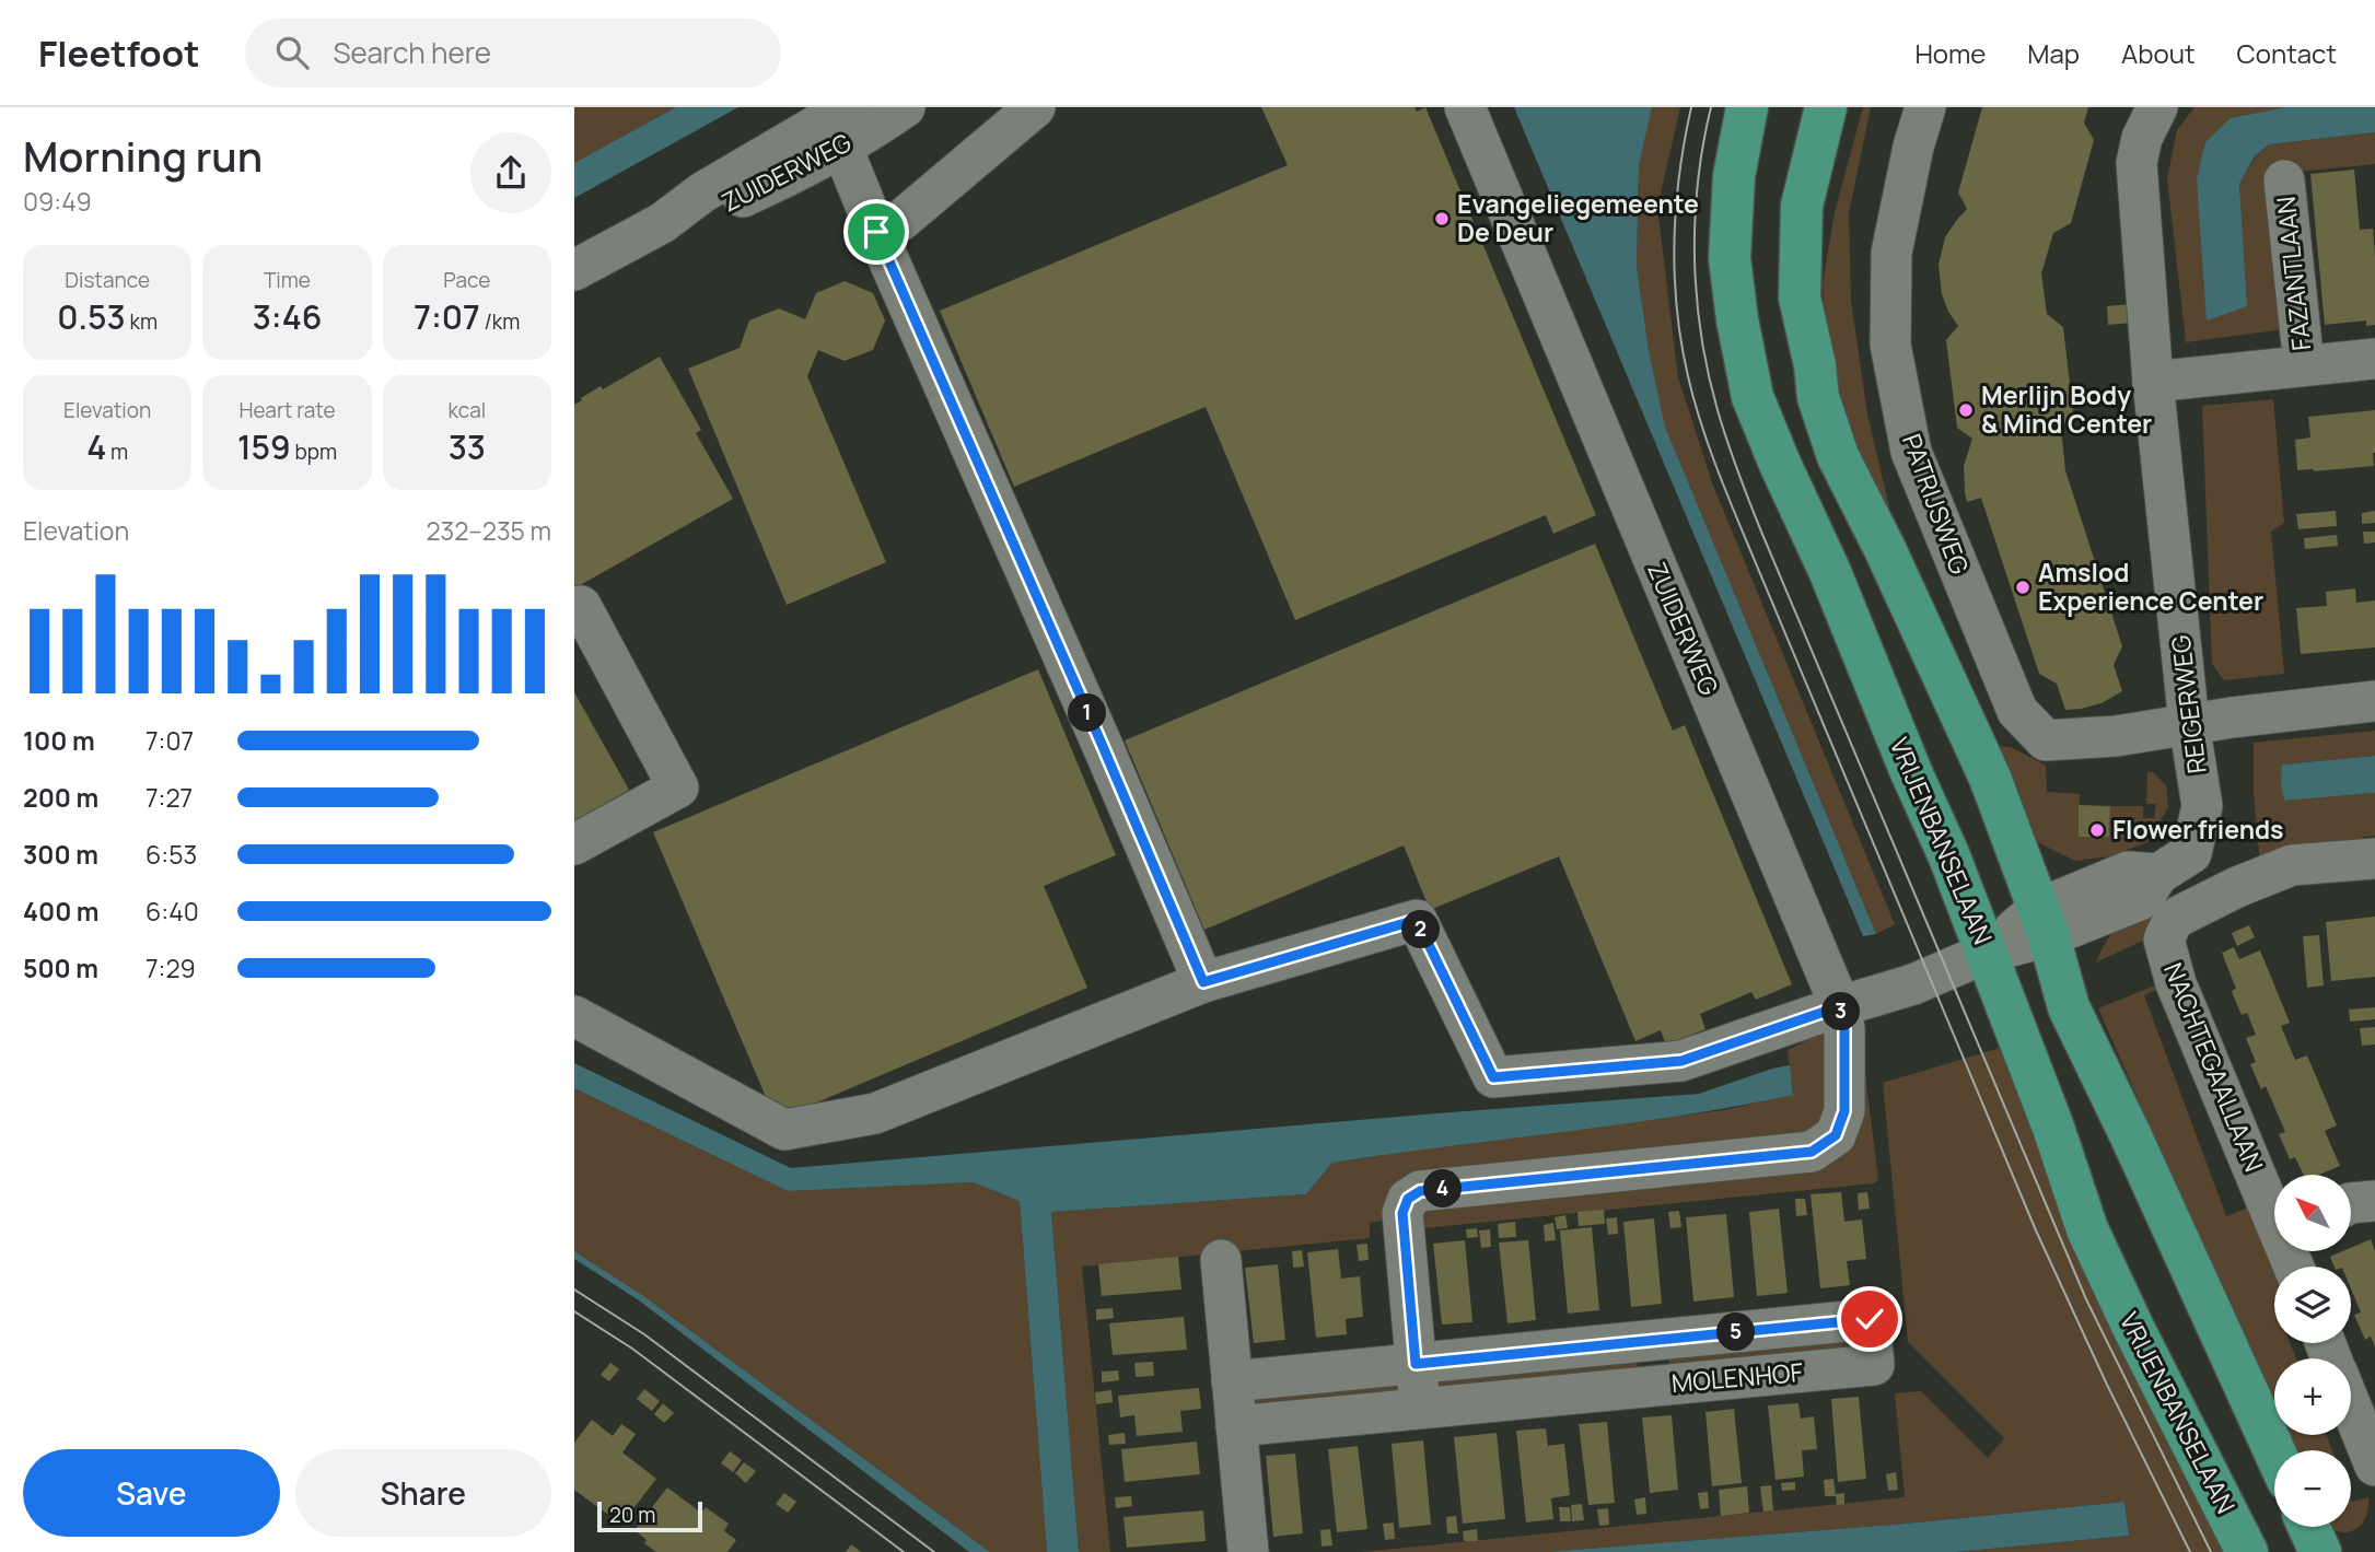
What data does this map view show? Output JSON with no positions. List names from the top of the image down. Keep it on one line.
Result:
{"streets":{"main road":["VRIJENBANSELAAN"],"street":["ZUIDERWEG","FAZANTLAAN","PATRIJSWEG","REIGERWEG","NACHTEGAALLAAN","MOLENHOF"]},"crossings":[["FAZANTLAAN","REIGERWEG"],["PATRIJSWEG","REIGERWEG"],["REIGERWEG","VRIJENBANSELAAN"]],"places":["Evangeliegemeente De Deur","Merlijn Body & Mind Center","Amslod Experience Center","Flower friends"],"scale_bar":"20 m","north":"top left","page":{"header":"Fleetfoot","search":"Search here","nav":["Home","Map","About","Contact"],"heading":["Morning run","09:49"],"stats":[["Distance","0.53 km"],["Time","3:46"],["Pace","7:07 /km"],["Elevation","4 m"],["Heart rate","159 bpm"],["kcal","33"]],"chart":["Elevation","232–235 m"],"pins":["1","2","3","4","5"],"list":[{"name":"100 m","note":"7:07"},{"name":"200 m","note":"7:27"},{"name":"300 m","note":"6:53"},{"name":"400 m","note":"6:40"},{"name":"500 m","note":"7:29"}],"map_buttons":["+","−"],"buttons":["Save","Share"],"scale":"20 m"}}
